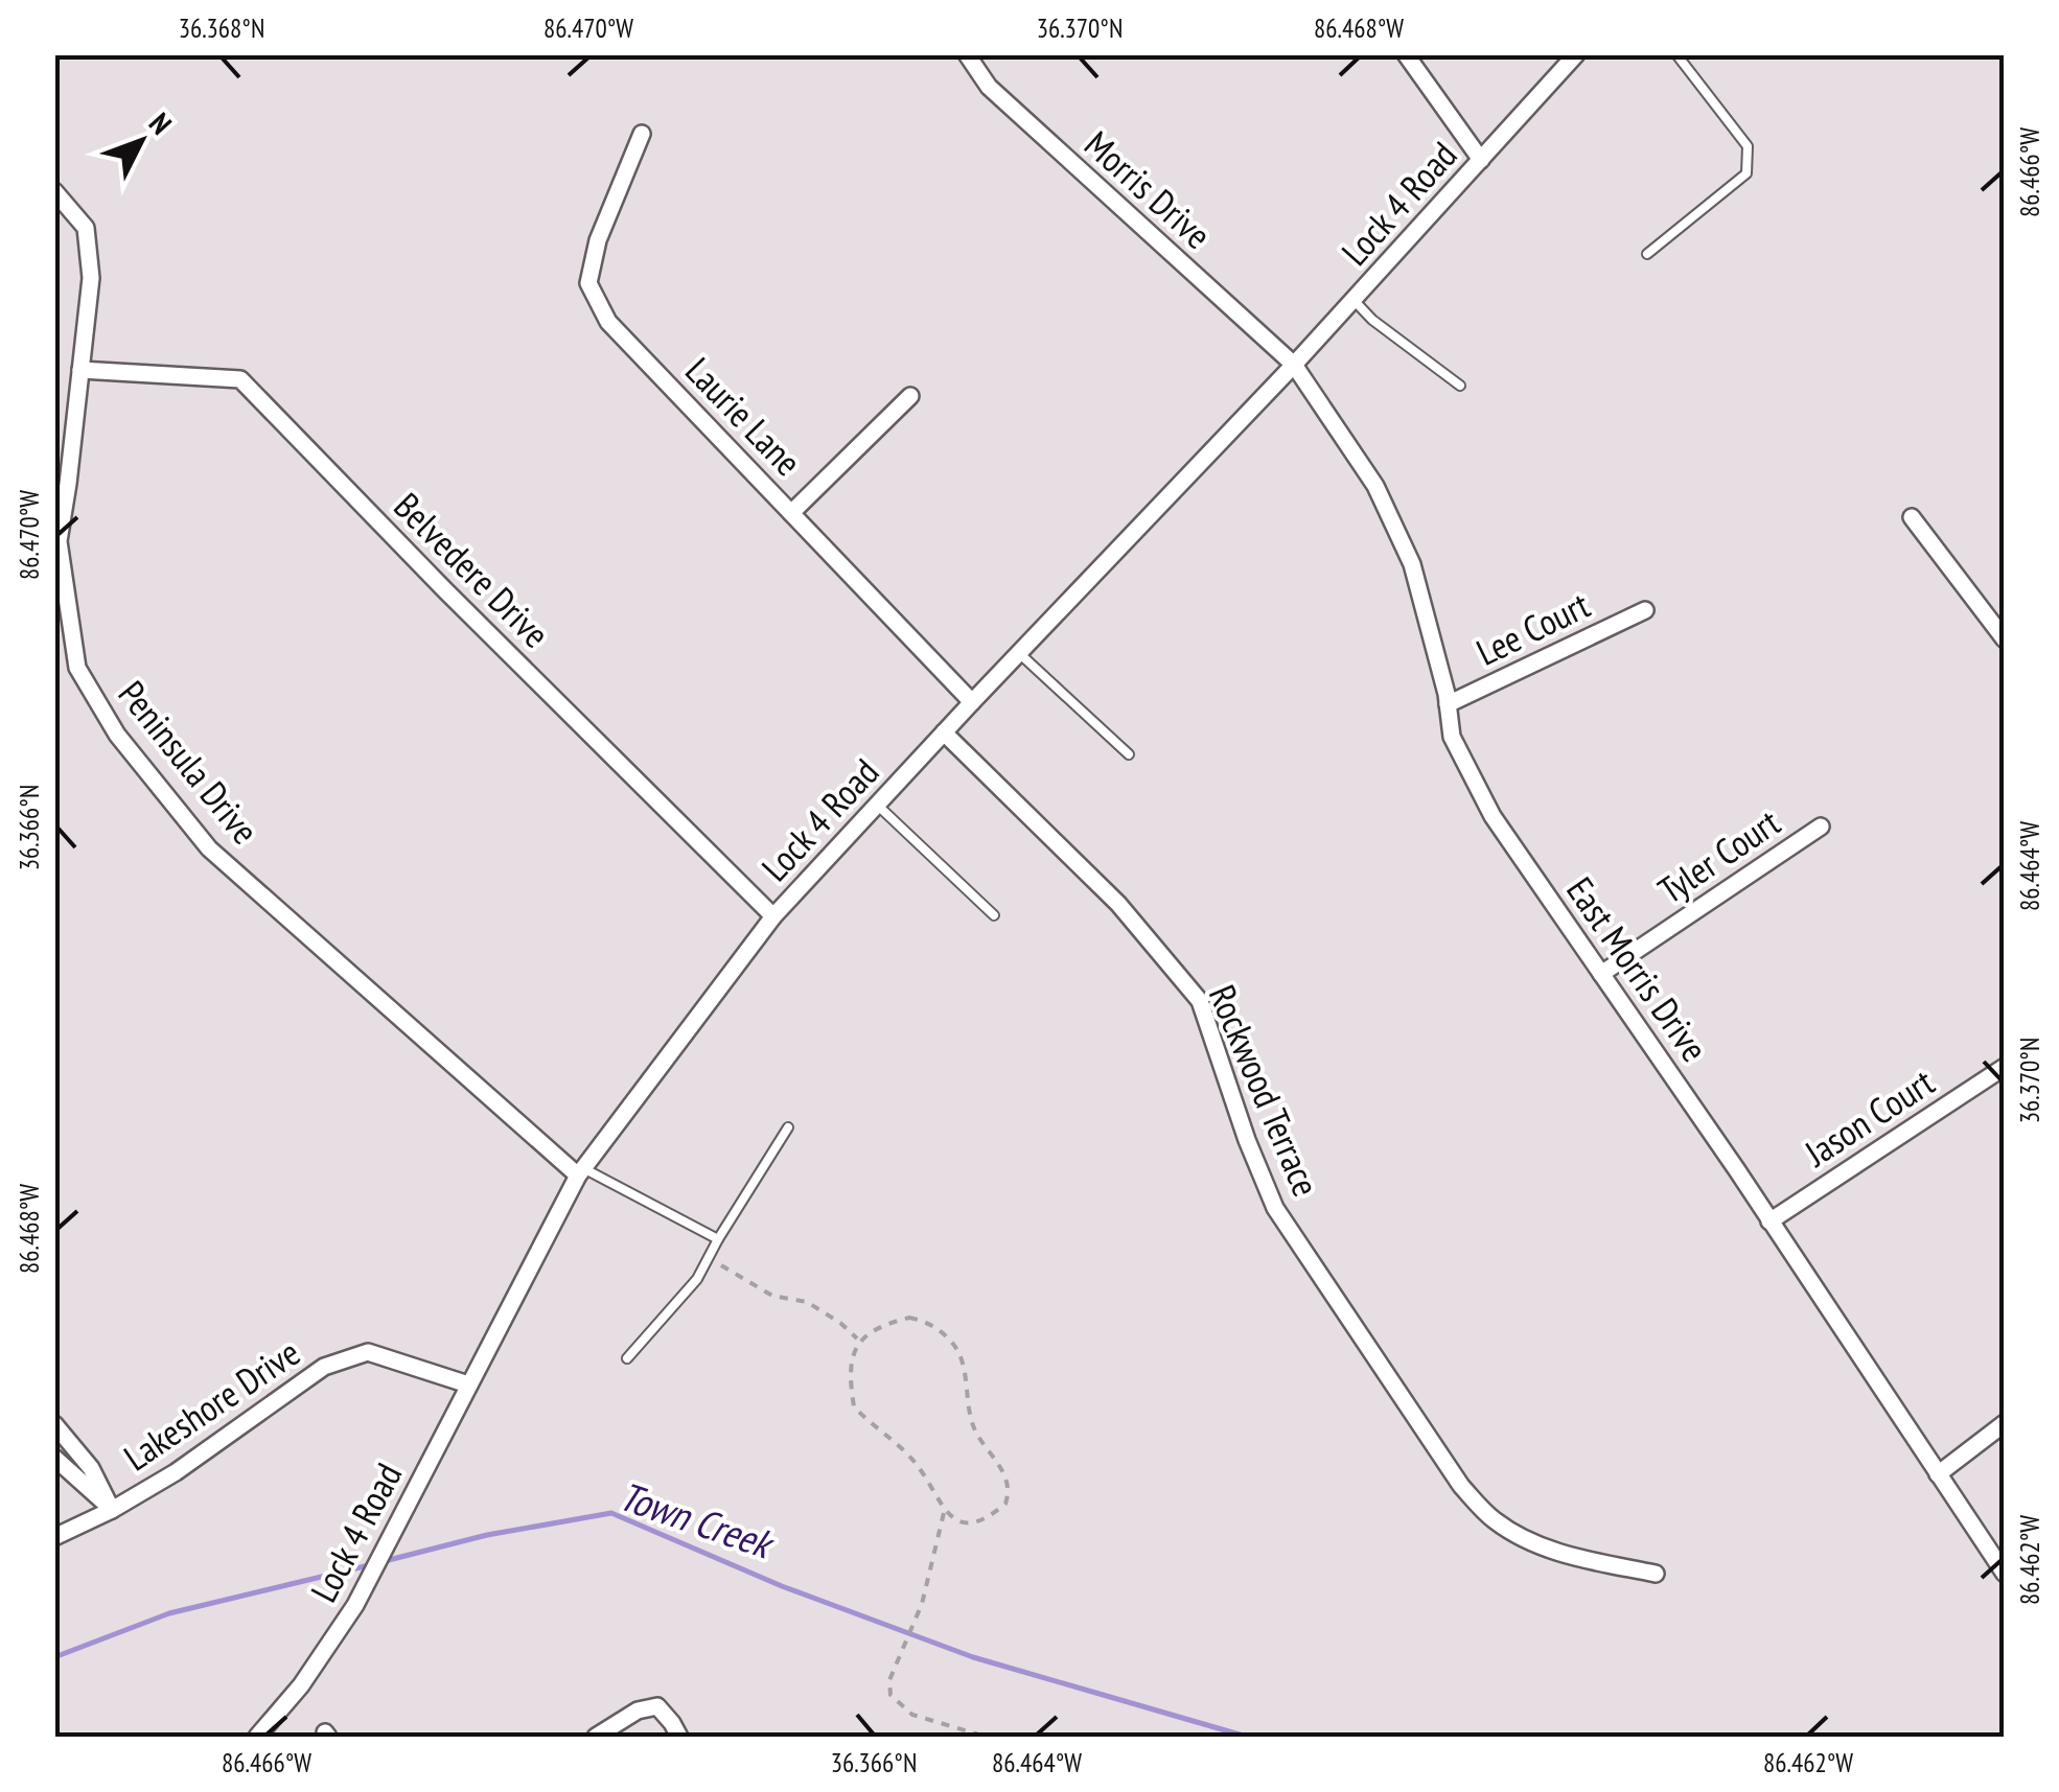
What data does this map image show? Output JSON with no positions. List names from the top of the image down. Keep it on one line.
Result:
{"streets":{"street":["Morris Drive","Lock 4 Road","Laurie Lane","Belvedere Drive","Lee Court","Peninsula Drive","Tyler Court","East Morris Drive","Rockwood Terrace","Jason Court","Lakeshore Drive"]},"crossings":[["Morris Drive","Lock 4 Road"],["Morris Drive","East Morris Drive"],["Lock 4 Road","Laurie Lane"],["Lock 4 Road","Belvedere Drive"],["Lock 4 Road","Peninsula Drive"],["Lock 4 Road","East Morris Drive"],["Lock 4 Road","Rockwood Terrace"],["Lock 4 Road","Lakeshore Drive"],["Belvedere Drive","Peninsula Drive"],["Lee Court","East Morris Drive"],["Tyler Court","East Morris Drive"],["East Morris Drive","Jason Court"]],"water":["Town Creek"],"north":"top right","coordinates":["36.368°N","86.470°W","36.370°N","86.468°W","86.466°W","36.366°N","86.464°W","86.462°W"]}
